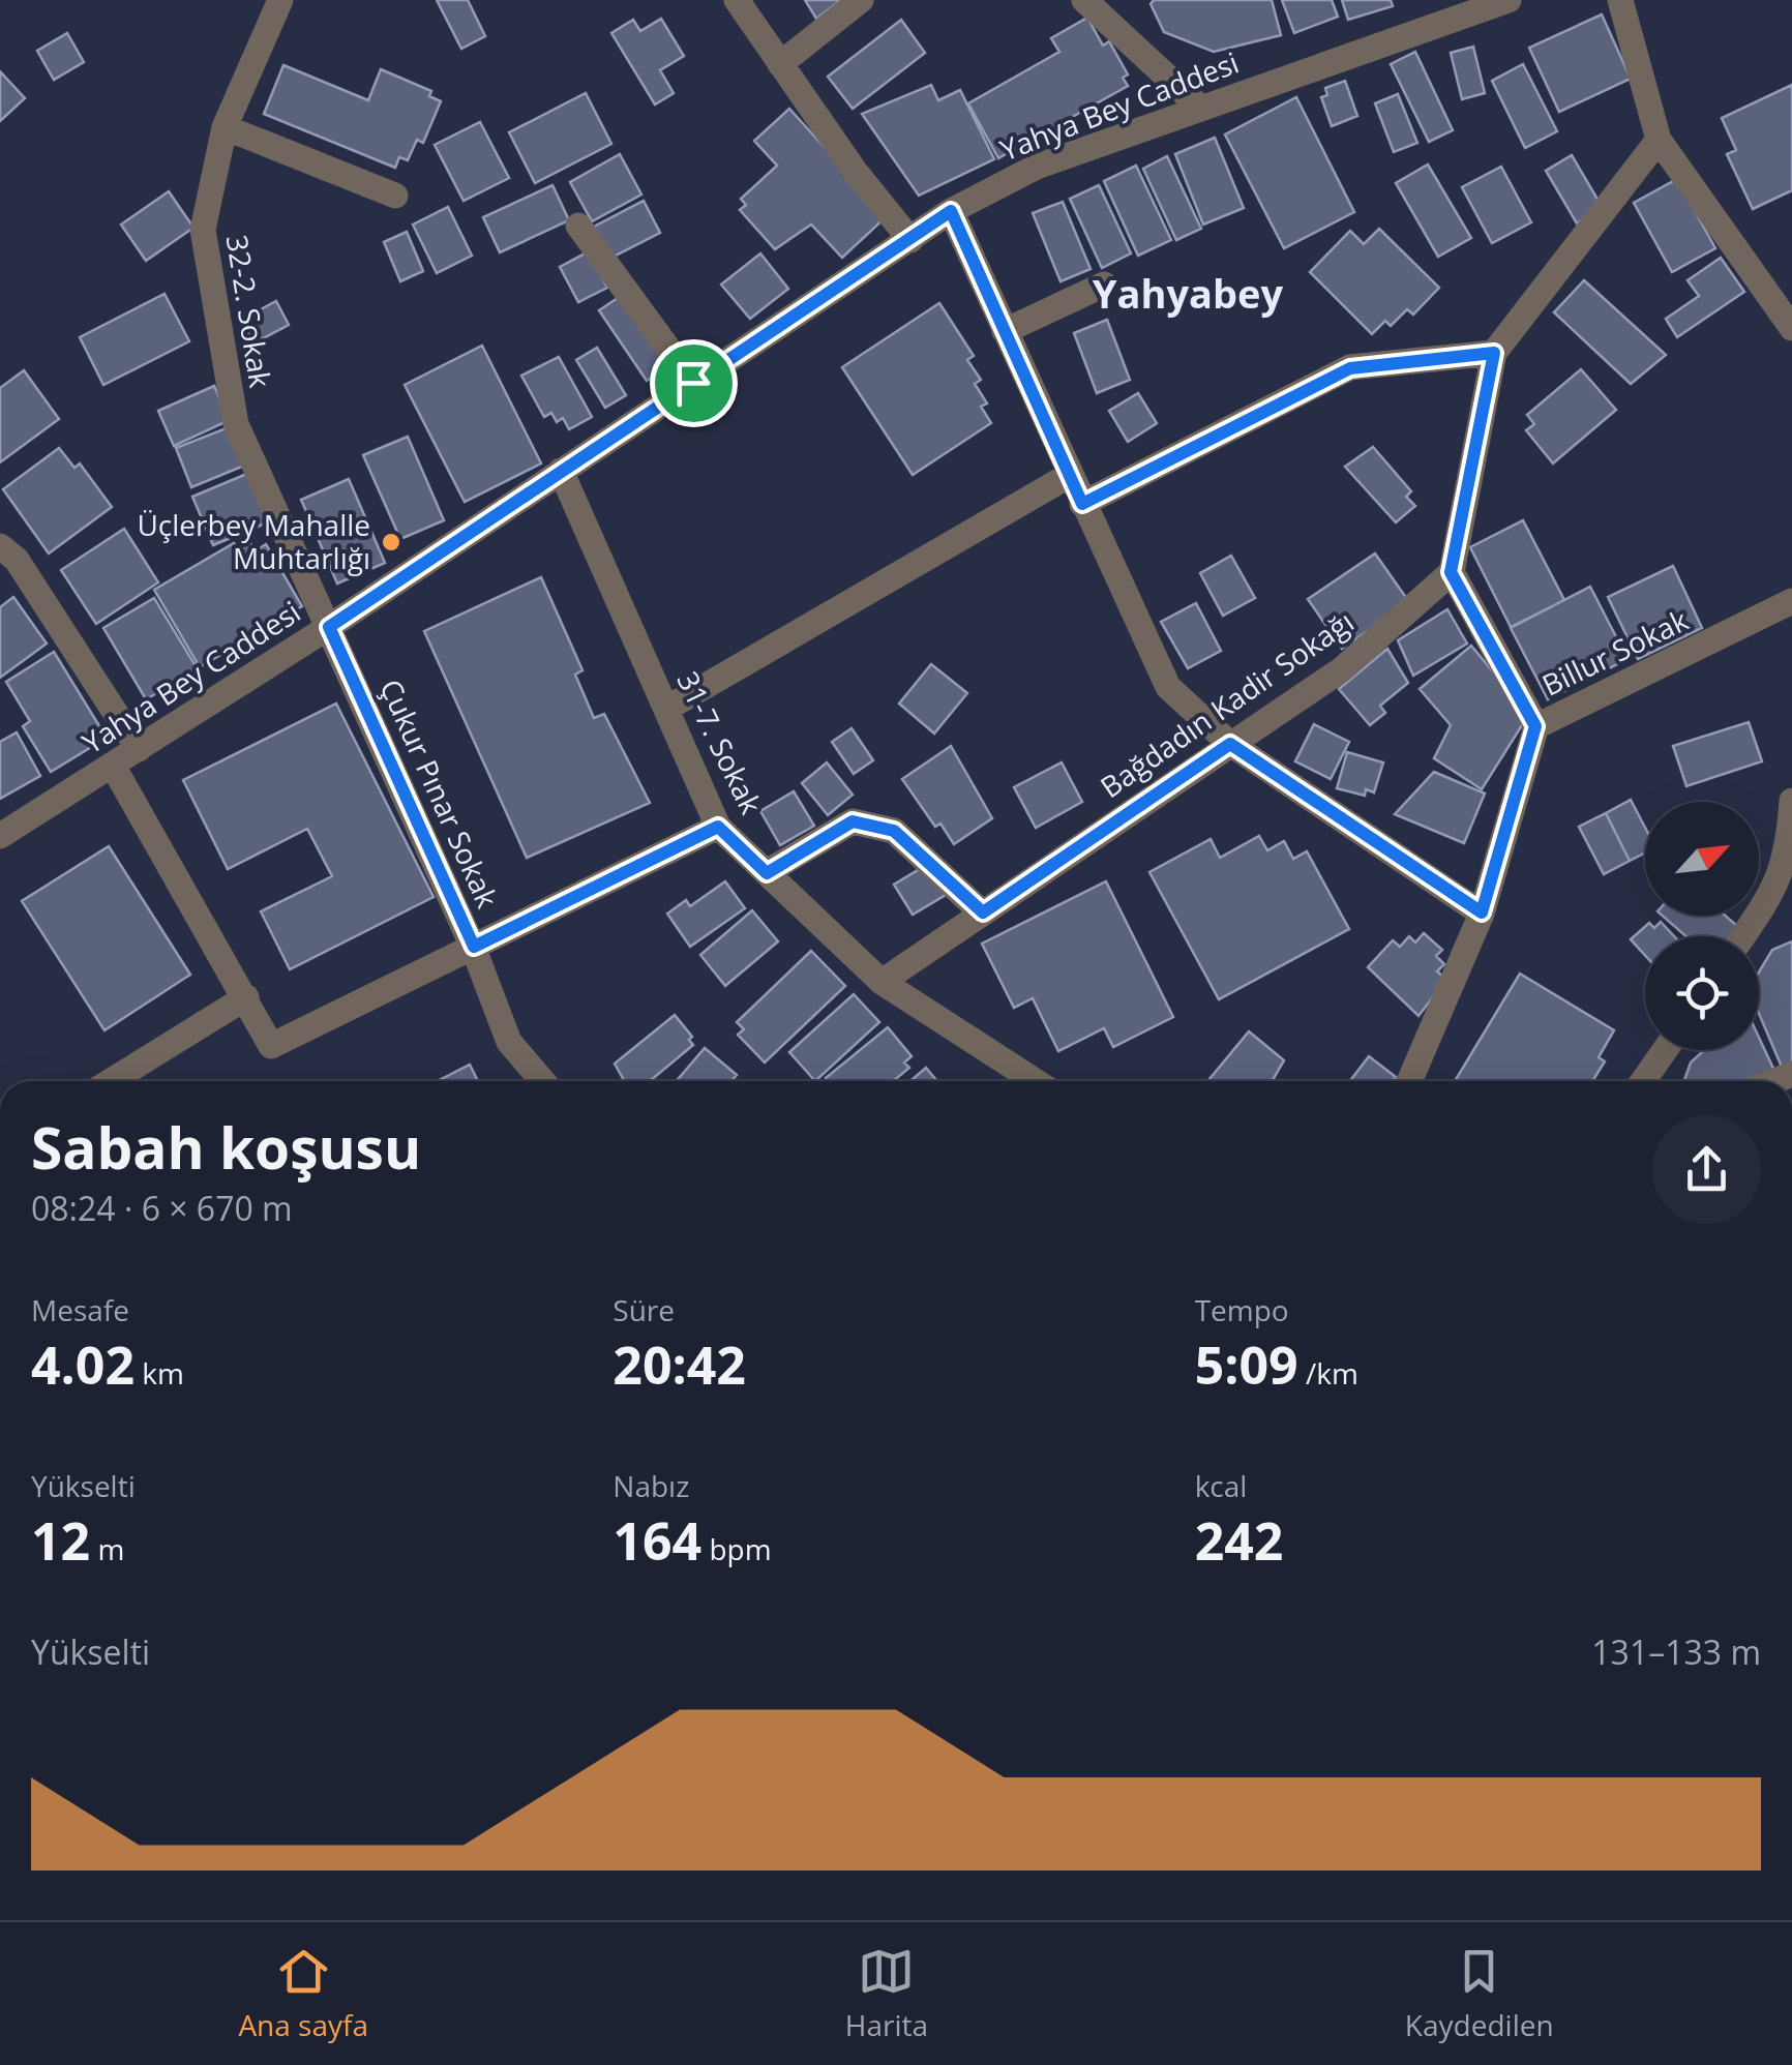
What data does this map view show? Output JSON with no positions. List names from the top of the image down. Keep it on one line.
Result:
{"streets":{"street":["Yahya Bey Caddesi","32-2. Sokak","Billur Sokak","Bağdadın Kadir Sokağı","31-7. Sokak","Çukur Pınar Sokak"]},"crossings":[["Yahya Bey Caddesi","32-2. Sokak"],["Yahya Bey Caddesi","31-7. Sokak"],["Yahya Bey Caddesi","Çukur Pınar Sokak"],["32-2. Sokak","Çukur Pınar Sokak"],["Bağdadın Kadir Sokağı","31-7. Sokak"]],"districts":["Yahyabey"],"places":["Üçlerbey Mahalle Muhtarlığı"],"north":"top right","page":{"heading":["Sabah koşusu","08:24 · 6 × 670 m"],"stats":[["Mesafe","4.02 km"],["Süre","20:42"],["Tempo","5:09 /km"],["Yükselti","12 m"],["Nabız","164 bpm"],["kcal","242"]],"chart":["Yükselti","131–133 m"],"tabs":["Ana sayfa","Harita","Kaydedilen"]}}
